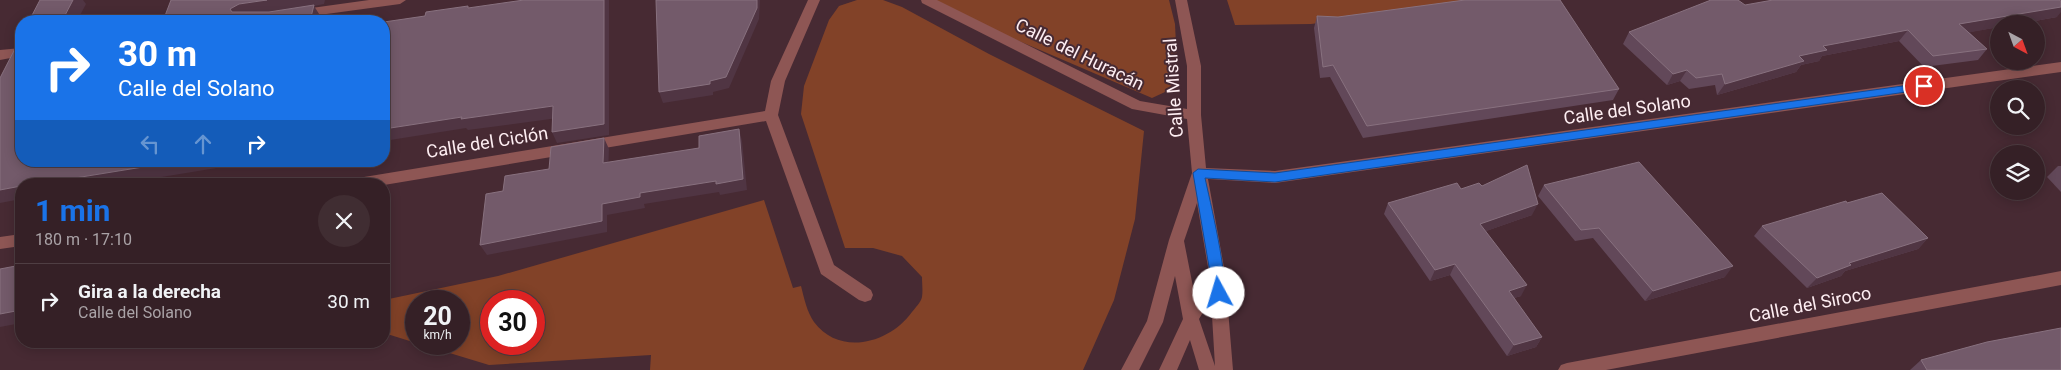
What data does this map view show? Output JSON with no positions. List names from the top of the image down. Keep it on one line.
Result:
{"streets":{"street":["Calle del Huracán","Calle Mistral","Calle del Solano","Calle del Ciclón","Calle del Siroco"]},"crossings":[["Calle del Huracán","Calle Mistral"],["Calle Mistral","Calle del Solano"]],"north":"bottom right","page":{"turn":["30 m","Calle del Solano"],"heading":["1 min","180 m · 17:10"],"list":[{"name":"Gira a la derecha","note":"Calle del Solano","value":"30 m"}],"speed":"20 km/h","limit":"30"}}
